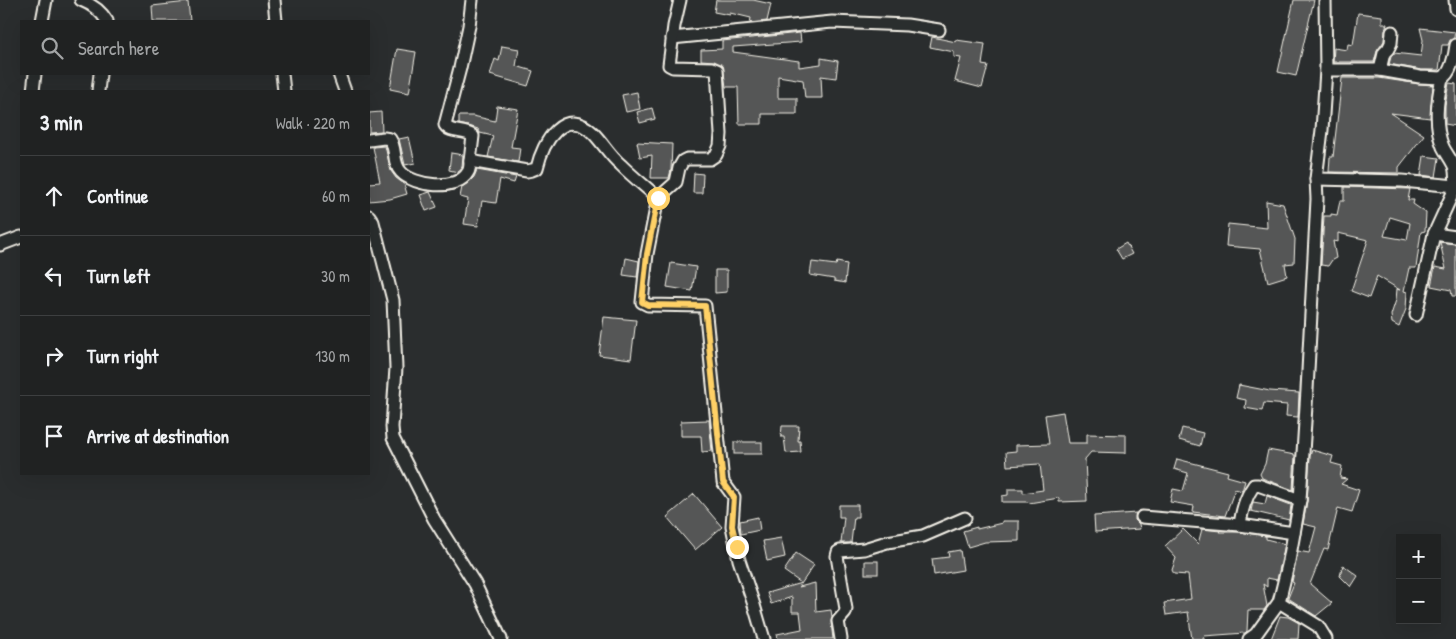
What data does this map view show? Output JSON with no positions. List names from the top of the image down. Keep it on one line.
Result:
{"page":{"search":"Search here","heading":["3 min","Walk · 220 m"],"list":[["Continue","60 m"],["Turn left","30 m"],["Turn right","130 m"],"Arrive at destination"],"map_buttons":["+","−"]}}
